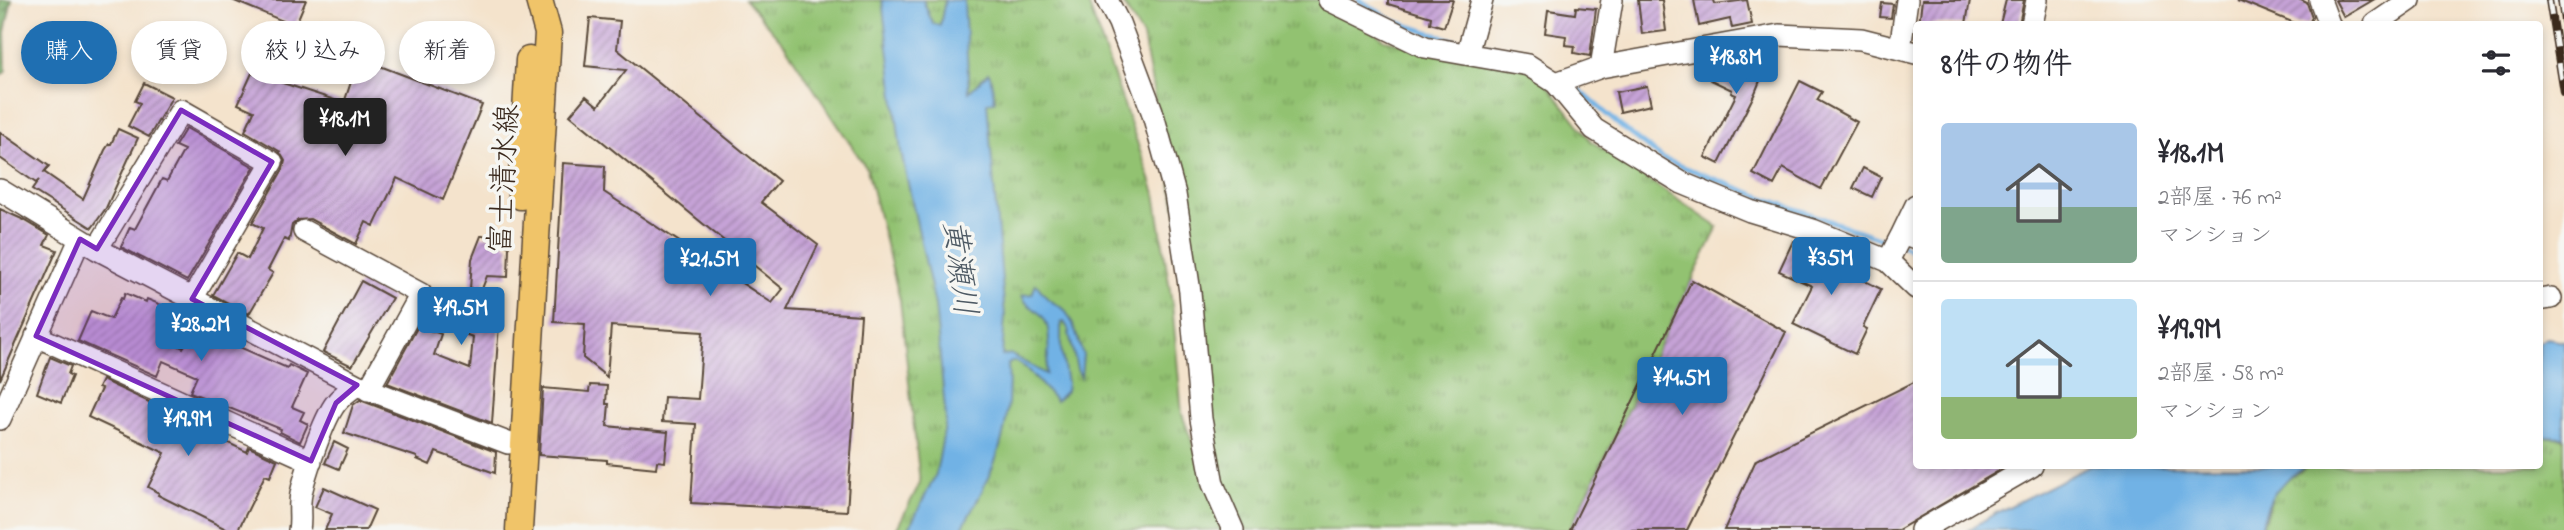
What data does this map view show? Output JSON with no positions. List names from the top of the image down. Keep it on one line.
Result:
{"streets":{"main road":["富士清水線"]},"water":["黄瀬川"],"page":{"chip":["購入","賃貸","絞り込み","新着"],"heading":"8件の物件","price":["¥18.8M","¥18.1M","¥35M","¥21.5M","¥19.5M","¥28.2M","¥14.5M","¥19.9M"],"list":[{"name":"¥18.1M","note":"2部屋 · 76 m² · マンション"},{"name":"¥19.9M","note":"2部屋 · 58 m² · マンション"}]}}
